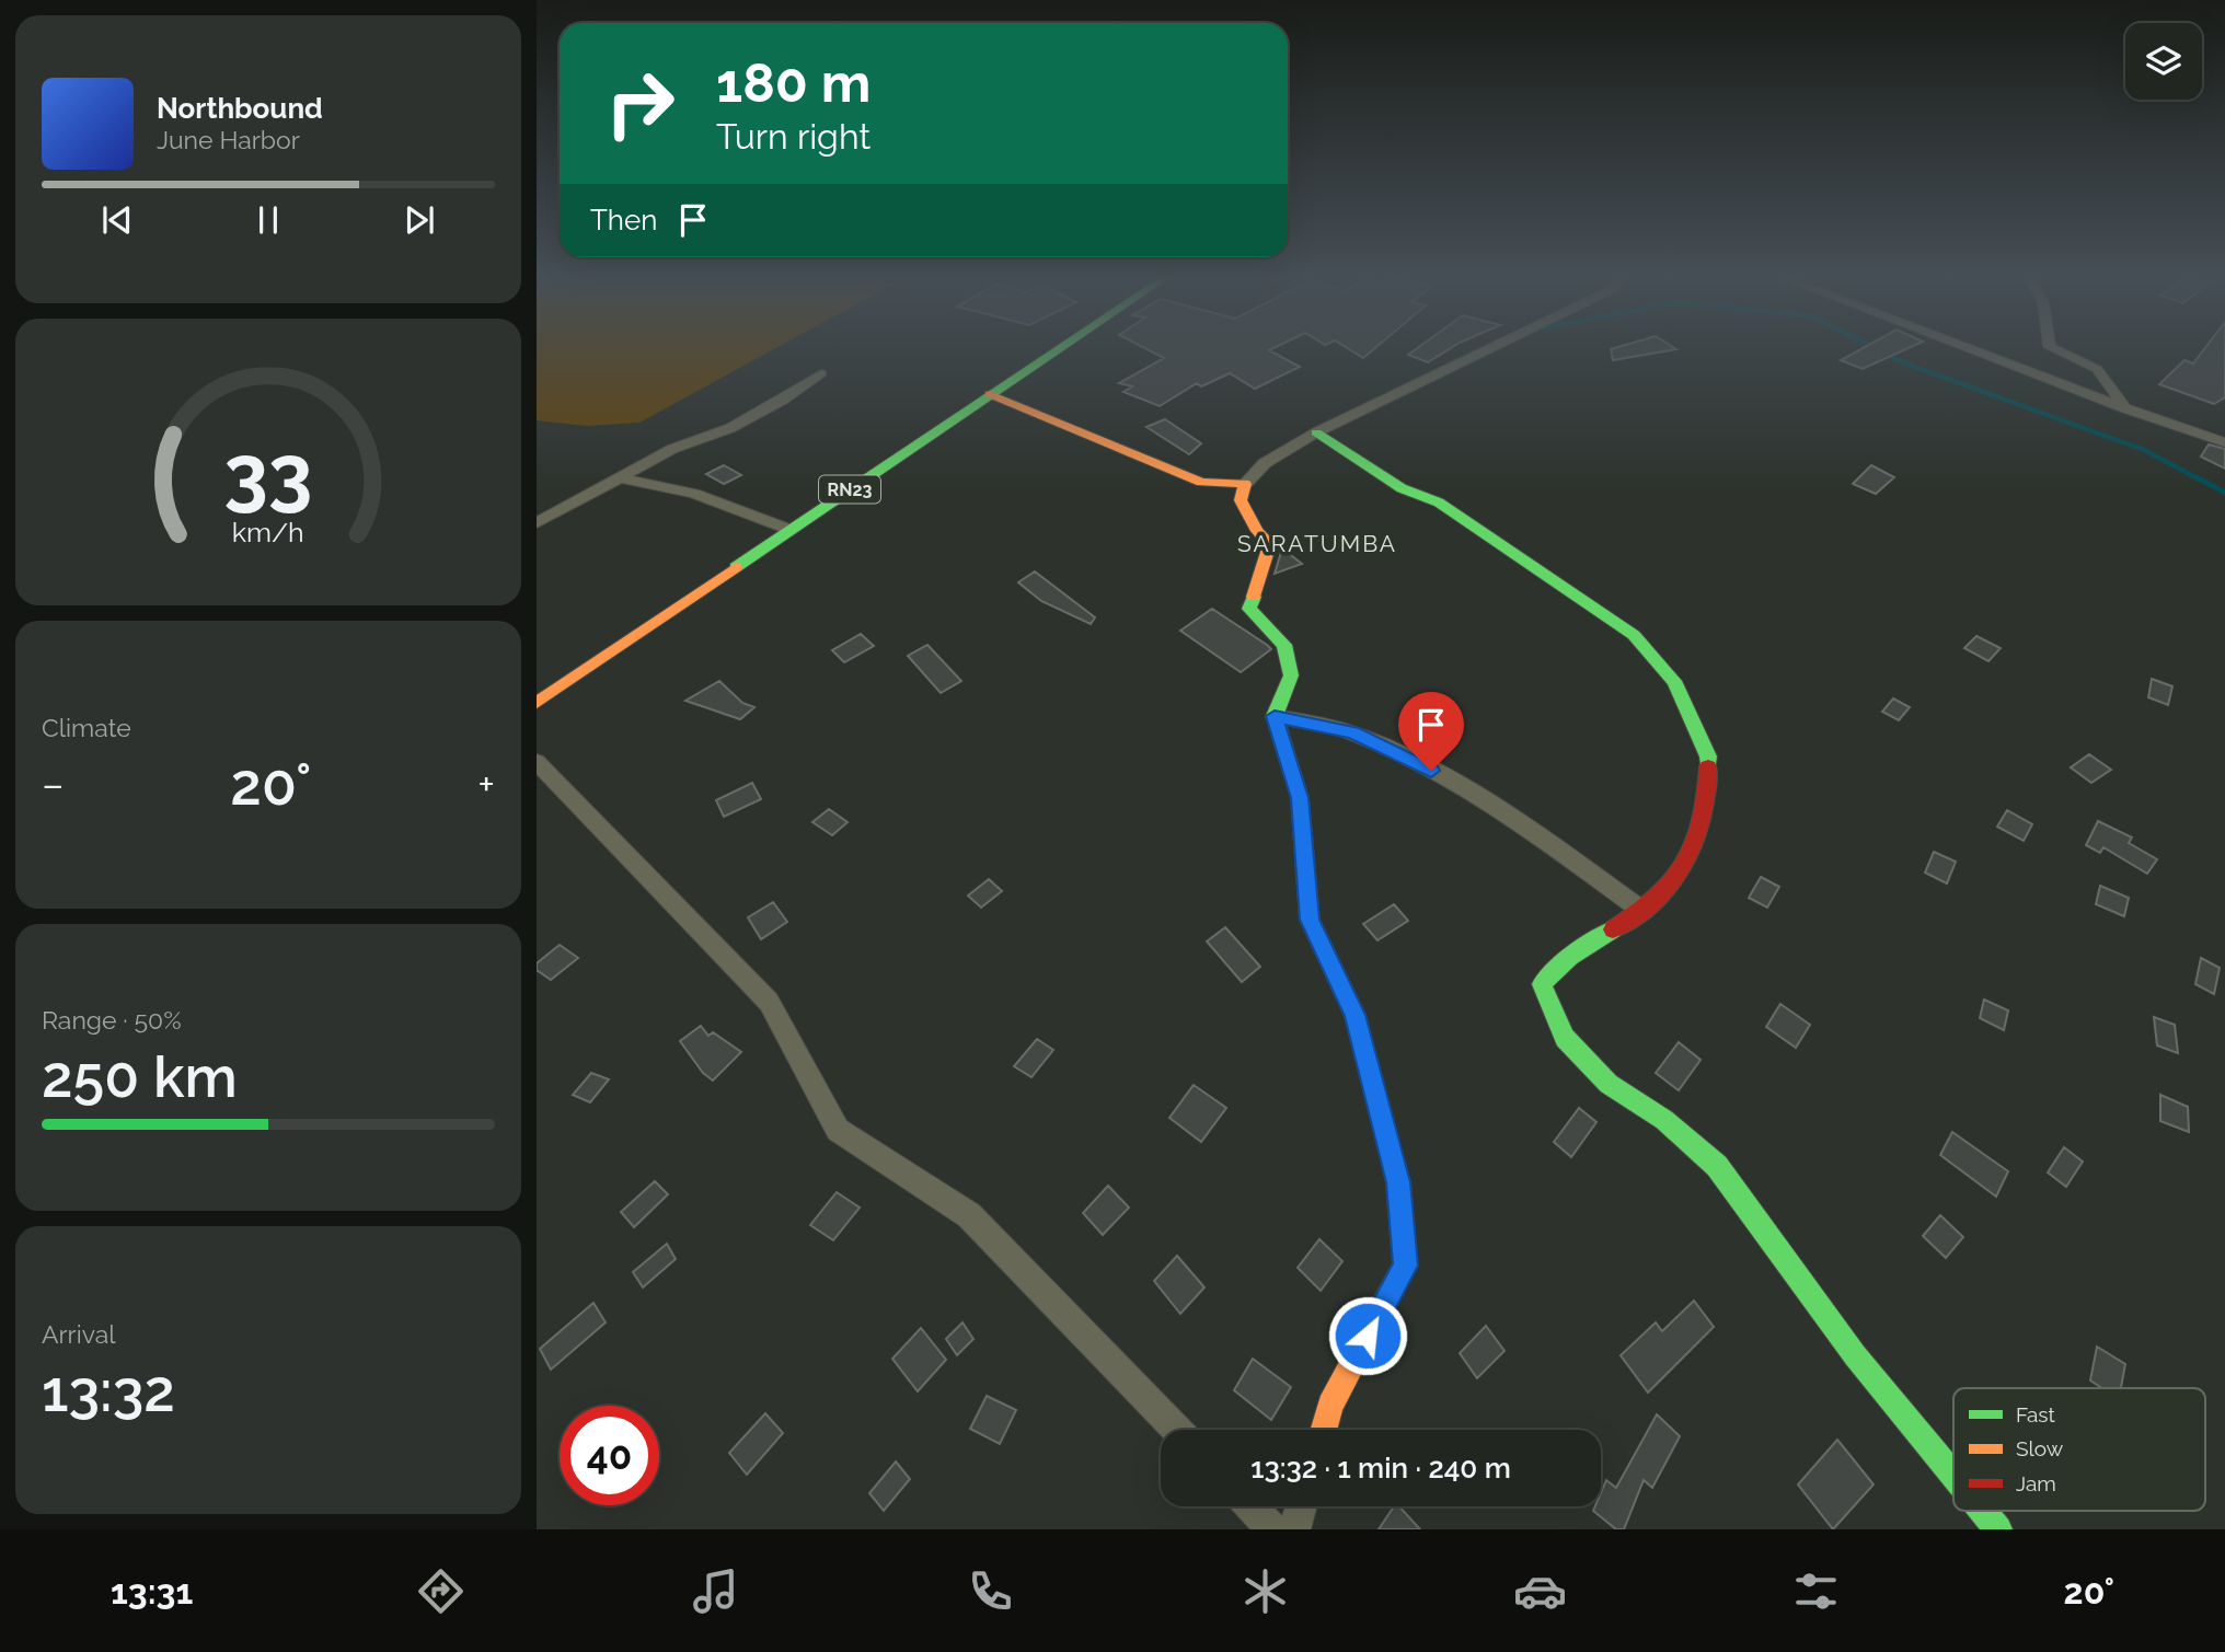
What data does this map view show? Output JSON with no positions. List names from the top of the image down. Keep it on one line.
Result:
{"streets":{"street":["RN23"]},"districts":["SARATUMBA"],"legend":["Fast","Slow","Jam"],"page":{"turn":["180 m","Turn right"],"song":["Northbound","June Harbor"],"then":"Then","tile":["Climate",["Range · 50%","250 km"],["Arrival","13:32"]],"heat":["−","20°","+"],"limit":"40","trip":"13:32 · 1 min · 240 m","tabs":["13:31","20°"],"gauge":["33","km/h"]}}
